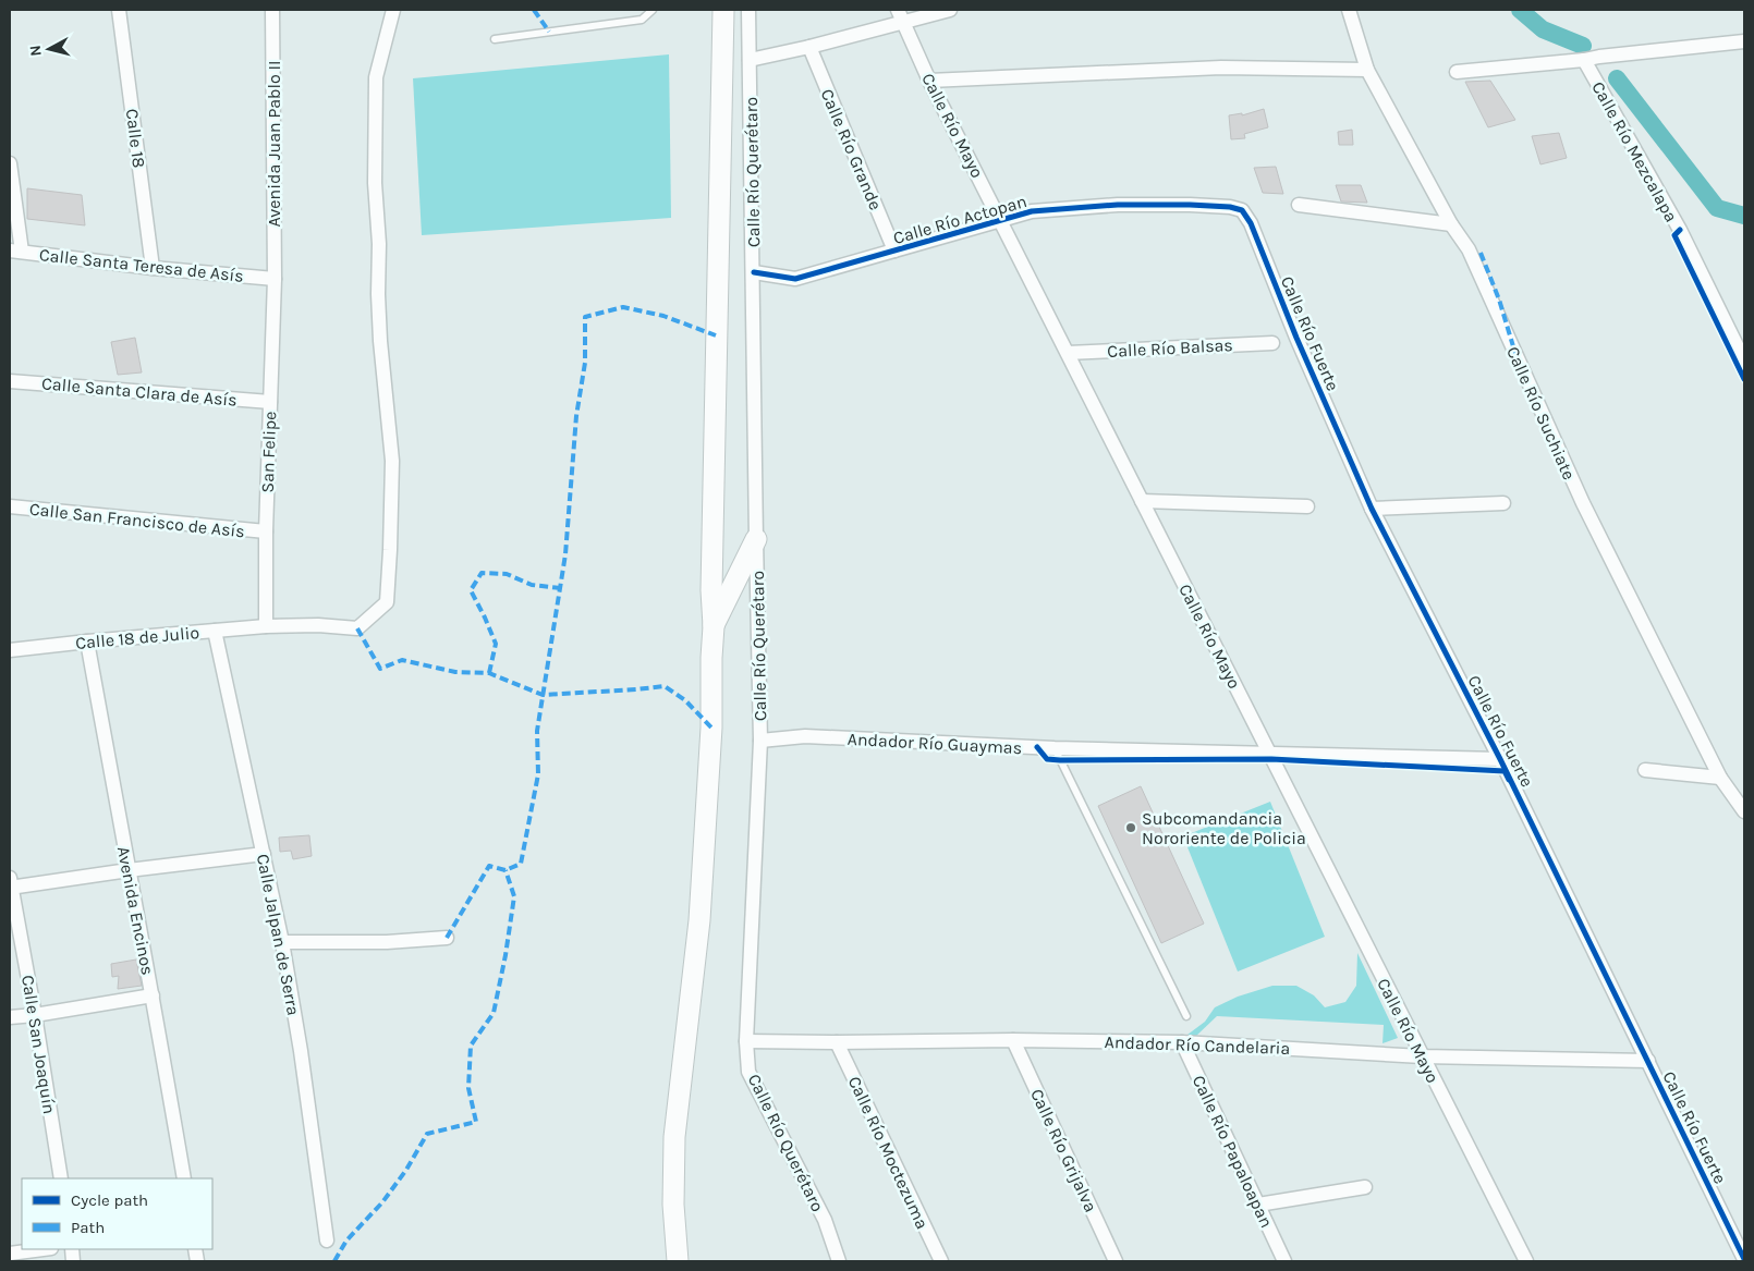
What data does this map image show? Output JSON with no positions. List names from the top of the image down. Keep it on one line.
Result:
{"streets":{"main road":["Calle Río Querétaro"],"street":["Calle Río Mayo","Calle 18","Avenida Juan Pablo II","Calle Río Grande","Calle Río Mezcalapa","Calle Río Actopan","Calle Santa Teresa de Asís","Calle Río Fuerte","Calle Río Balsas","Calle Santa Clara de Asís","Calle Río Suchiate","San Felipe","Calle San Francisco de Asís","Calle 18 de Julio","Andador Río Guaymas","Avenida Encinos","Calle Jalpan de Serra","Calle San Joaquín","Andador Río Candelaria","Calle Río Grijalva","Calle Río Papaloapan","Calle Río Moctezuma"]},"crossings":[["Calle Río Mayo","Calle Río Actopan"],["Calle Río Mayo","Calle Río Balsas"],["Calle Río Mayo","Andador Río Guaymas"],["Calle Río Mayo","Andador Río Candelaria"],["Calle 18","Calle Santa Teresa de Asís"],["Avenida Juan Pablo II","Calle Santa Teresa de Asís"],["Avenida Juan Pablo II","San Felipe"],["Calle Río Grande","Calle Río Actopan"],["Calle Río Querétaro","Calle Río Actopan"],["Calle Río Querétaro","Andador Río Guaymas"],["Calle Río Querétaro","Andador Río Candelaria"],["Calle Río Actopan","Calle Río Fuerte"],["Calle Santa Teresa de Asís","San Felipe"],["Calle Río Fuerte","Andador Río Guaymas"],["Calle Río Fuerte","Andador Río Candelaria"],["Calle Santa Clara de Asís","San Felipe"],["San Felipe","Calle San Francisco de Asís"],["San Felipe","Calle 18 de Julio"],["Calle 18 de Julio","Avenida Encinos"],["Calle 18 de Julio","Calle Jalpan de Serra"],["Andador Río Candelaria","Calle Río Grijalva"],["Andador Río Candelaria","Calle Río Papaloapan"],["Andador Río Candelaria","Calle Río Moctezuma"]],"places":["Subcomandancia Nororiente de Policia"],"legend":["Cycle path","Path"],"north":"left"}
